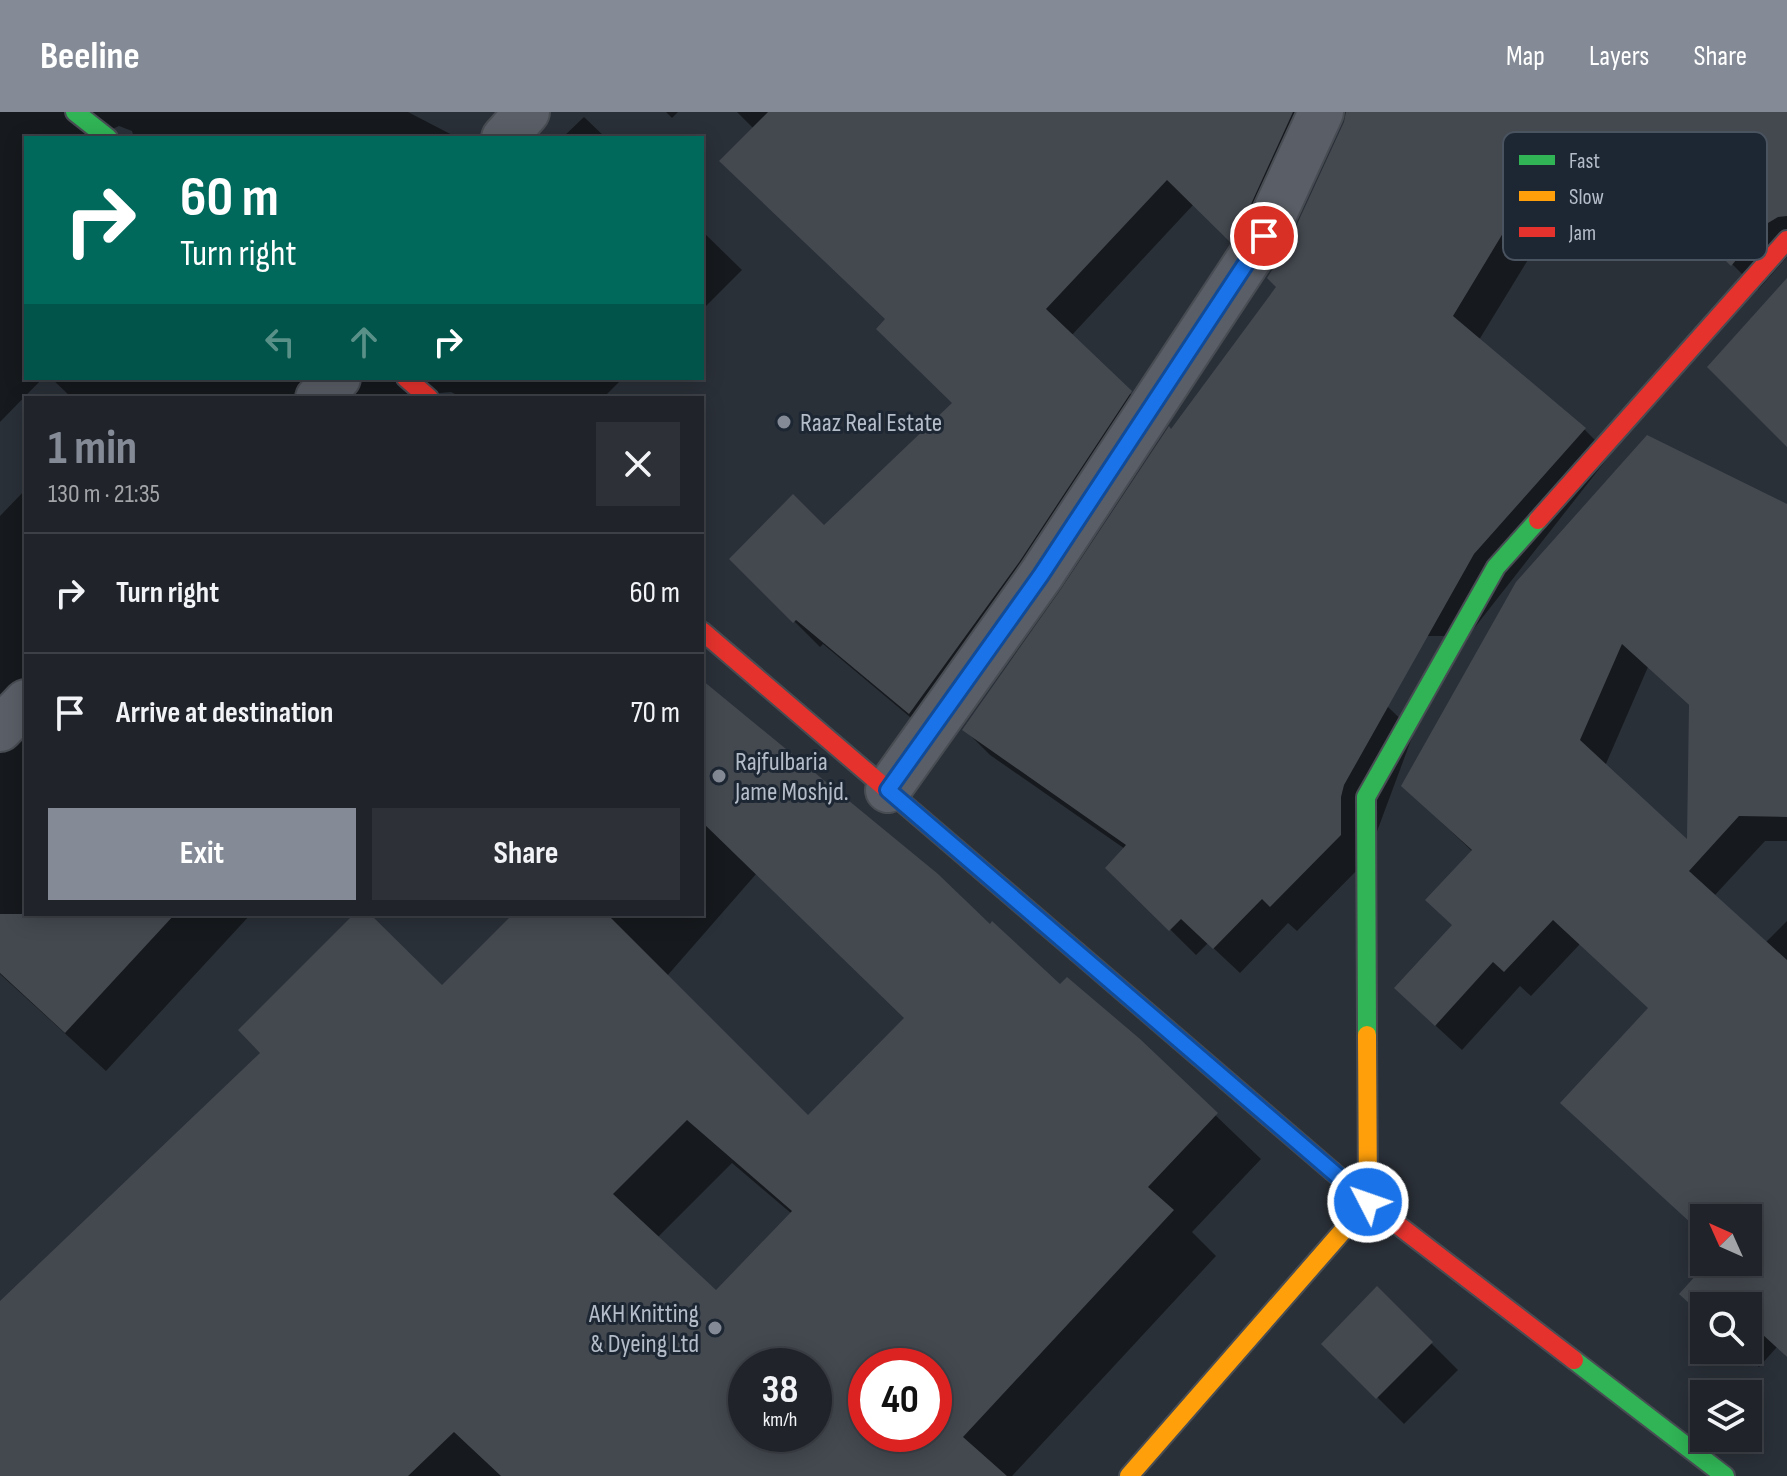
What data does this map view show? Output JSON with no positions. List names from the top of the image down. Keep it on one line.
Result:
{"places":["Raaz Real Estate","Rajfulbaria Jame Moshjd.","AKH Knitting & Dyeing Ltd"],"legend":["Fast","Slow","Jam"],"north":"top left","page":{"header":"Beeline","nav":["Map","Layers","Share"],"turn":["60 m","Turn right"],"heading":["1 min","130 m · 21:35"],"list":[{"name":"Turn right","value":"60 m"},{"name":"Arrive at destination","value":"70 m"}],"buttons":["Exit","Share"],"speed":"38 km/h","limit":"40"}}
